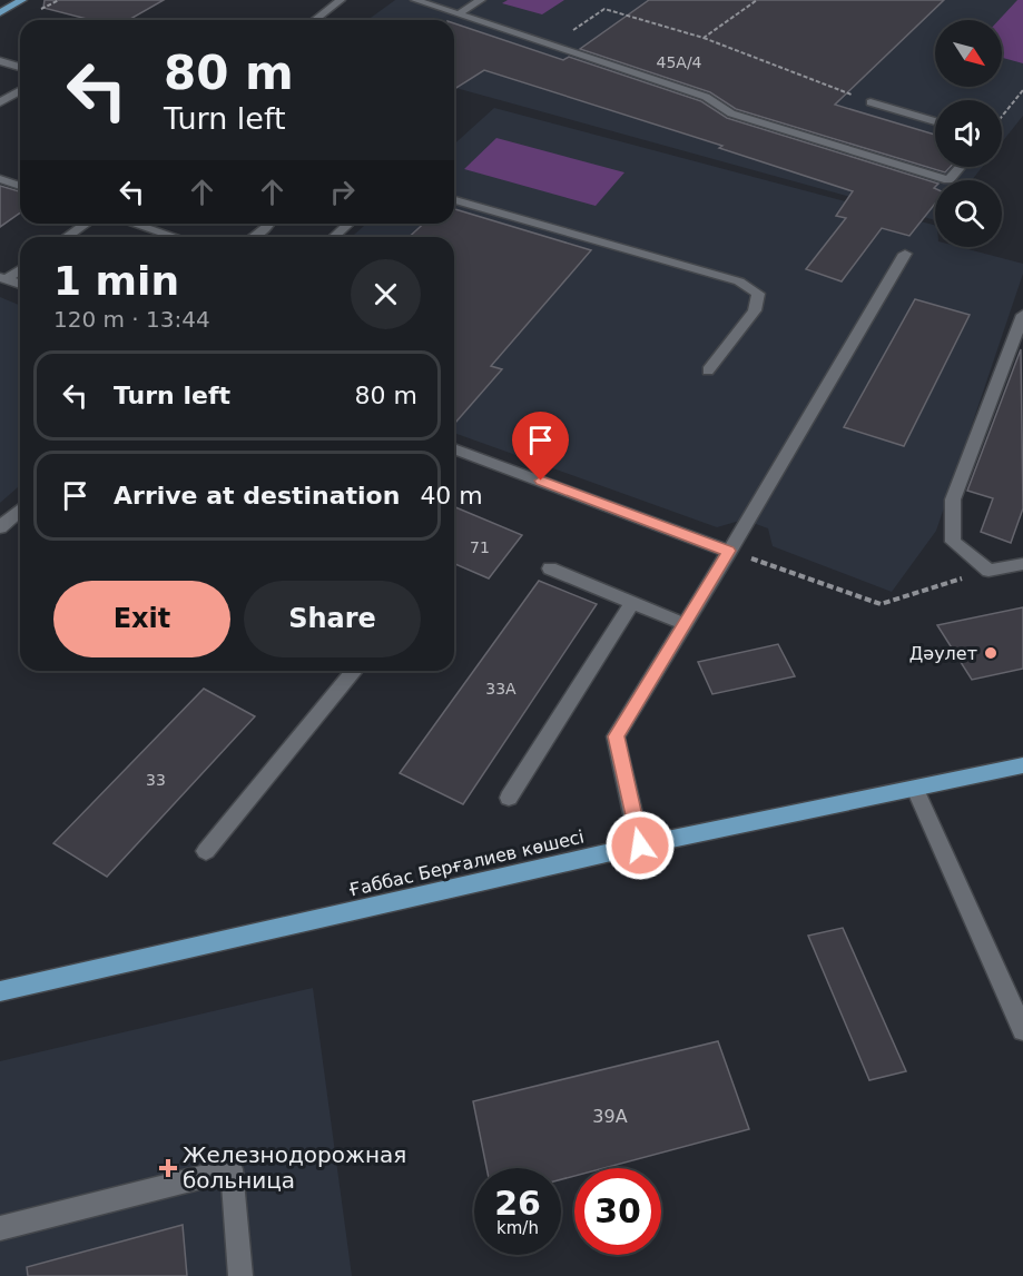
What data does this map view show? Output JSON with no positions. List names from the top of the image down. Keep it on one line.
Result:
{"streets":{"main road":["Ғаббас Берғалиев көшесі"]},"places":{"other":["Дәулет"],"health":["Железнодорожная больница"]},"house_numbers":["45А/4","71","33А","33","39А"],"north":"bottom right","page":{"turn":["80 m","Turn left"],"heading":["1 min","120 m · 13:44"],"list":[{"name":"Turn left","value":"80 m"},{"name":"Arrive at destination","value":"40 m"}],"buttons":["Exit","Share"],"speed":"26 km/h","limit":"30"}}
